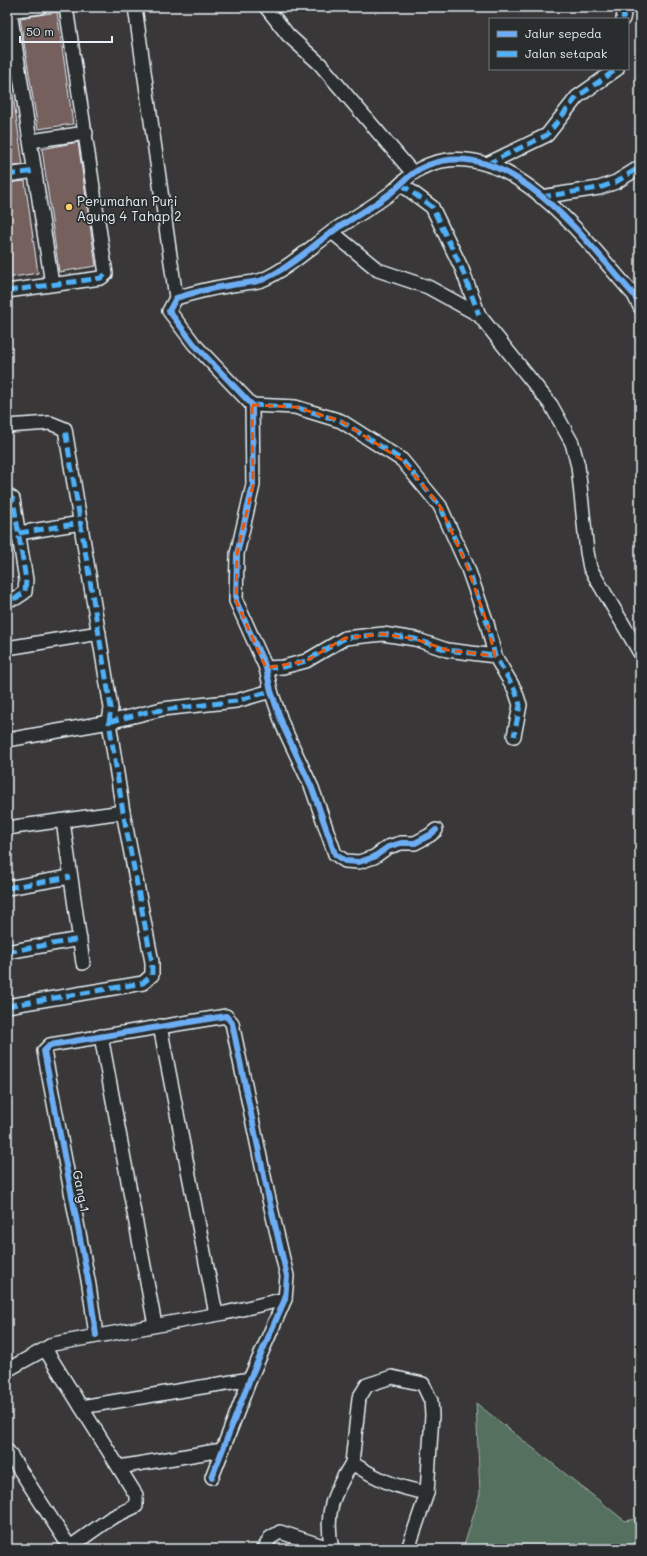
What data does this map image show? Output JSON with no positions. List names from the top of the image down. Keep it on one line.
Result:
{"streets":{"street":["Gang 1"]},"places":["Perumahan Puri Agung 4 Tahap 2"],"legend":["Jalur sepeda","Jalan setapak"],"scale_bar":"50 m"}
